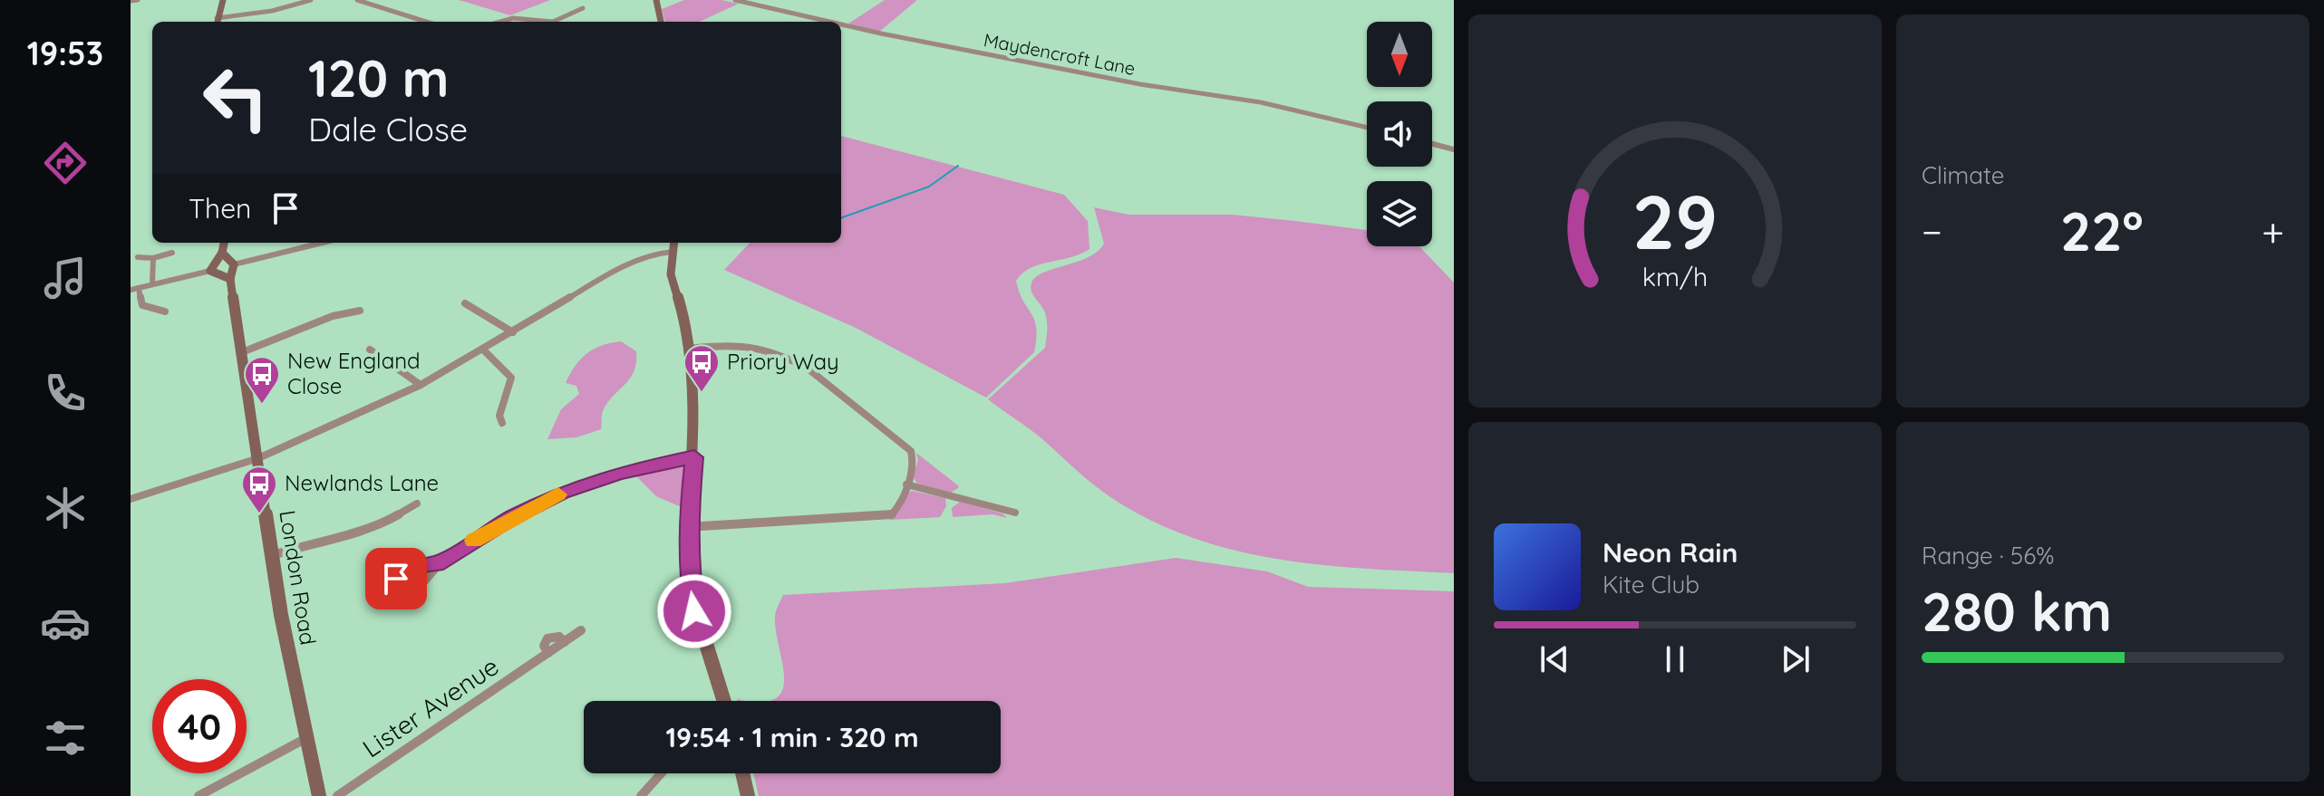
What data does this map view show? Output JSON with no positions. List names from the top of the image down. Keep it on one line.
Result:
{"streets":{"main road":["London Road"],"street":["Maydencroft Lane","Lister Avenue"]},"places":{"bus stop":["Priory Way","New England Close","Newlands Lane"]},"north":"bottom","page":{"tabs":"19:53","tile":["Climate",["Range · 56%","280 km"]],"turn":["120 m","Dale Close"],"then":"Then","heat":["−","22°","+"],"song":["Neon Rain","Kite Club"],"limit":"40","trip":"19:54 · 1 min · 320 m","gauge":["29","km/h"]}}
